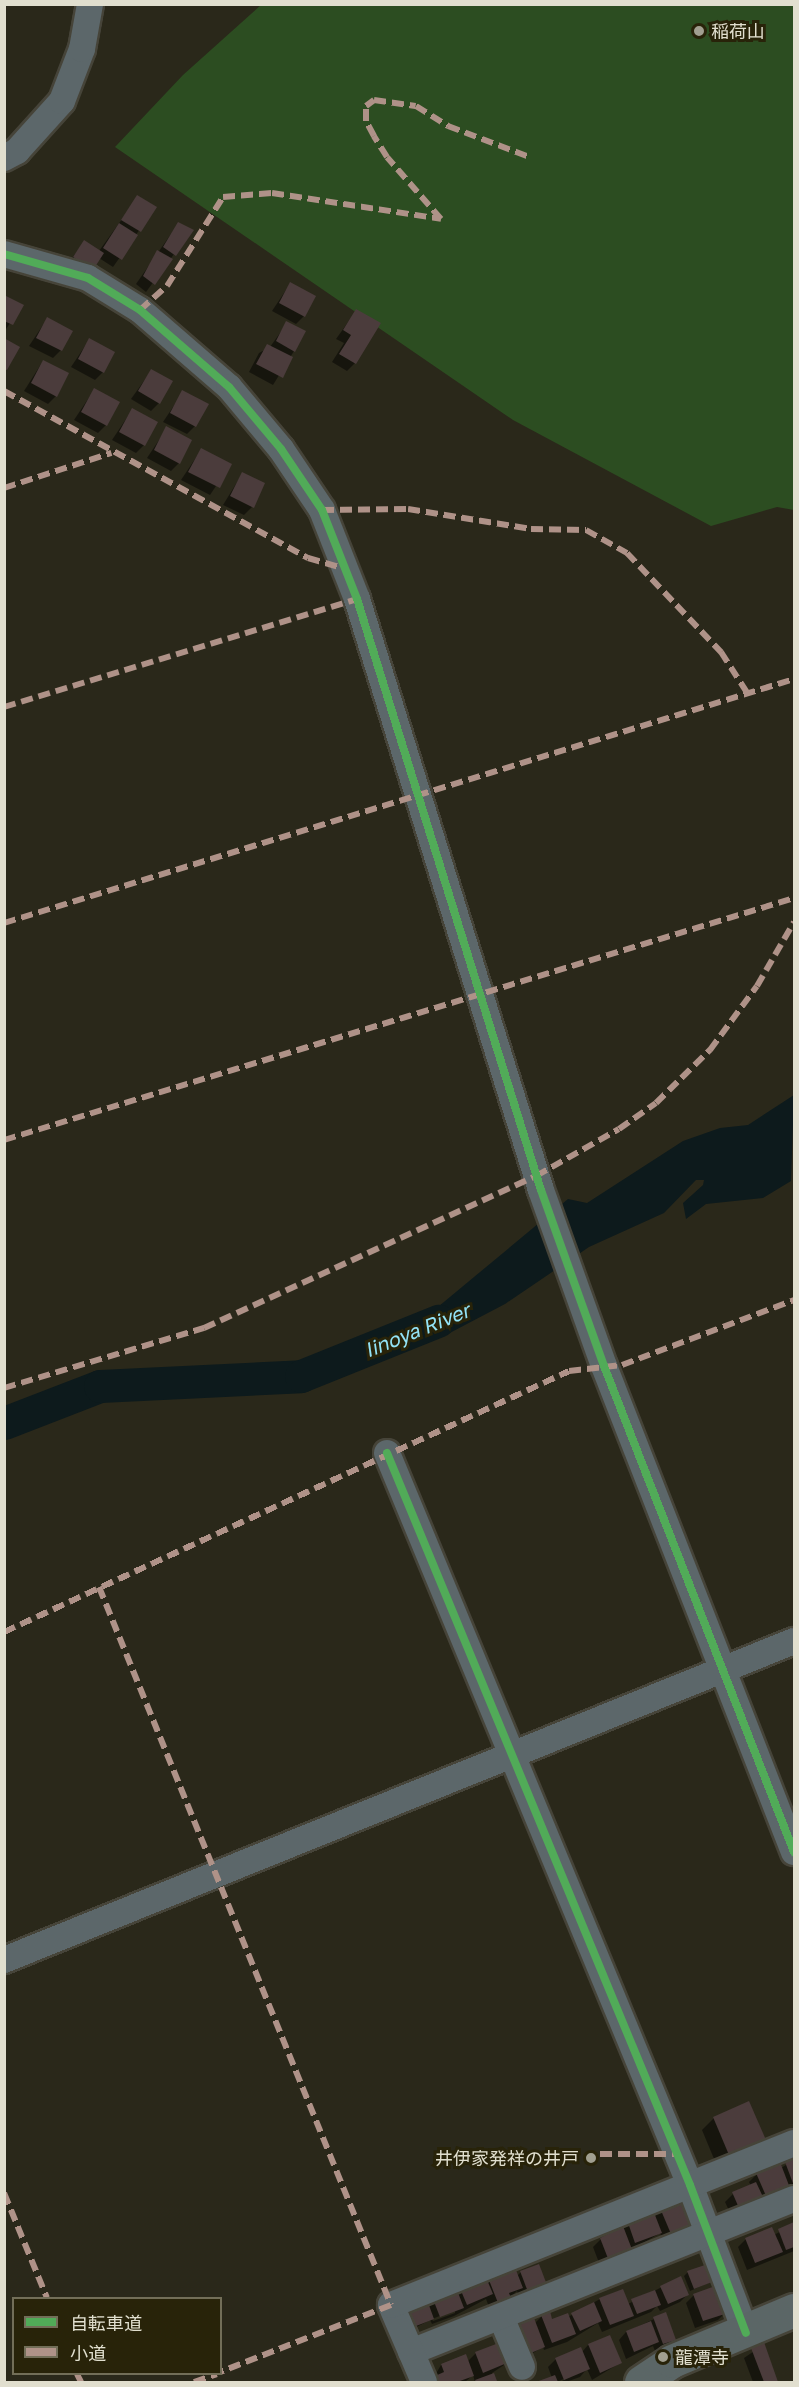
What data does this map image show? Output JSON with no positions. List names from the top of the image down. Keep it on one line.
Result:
{"water":["Iinoya River"],"places":["稲荷山","井伊家発祥の井戸","龍潭寺"],"legend":["自転車道","小道"]}
